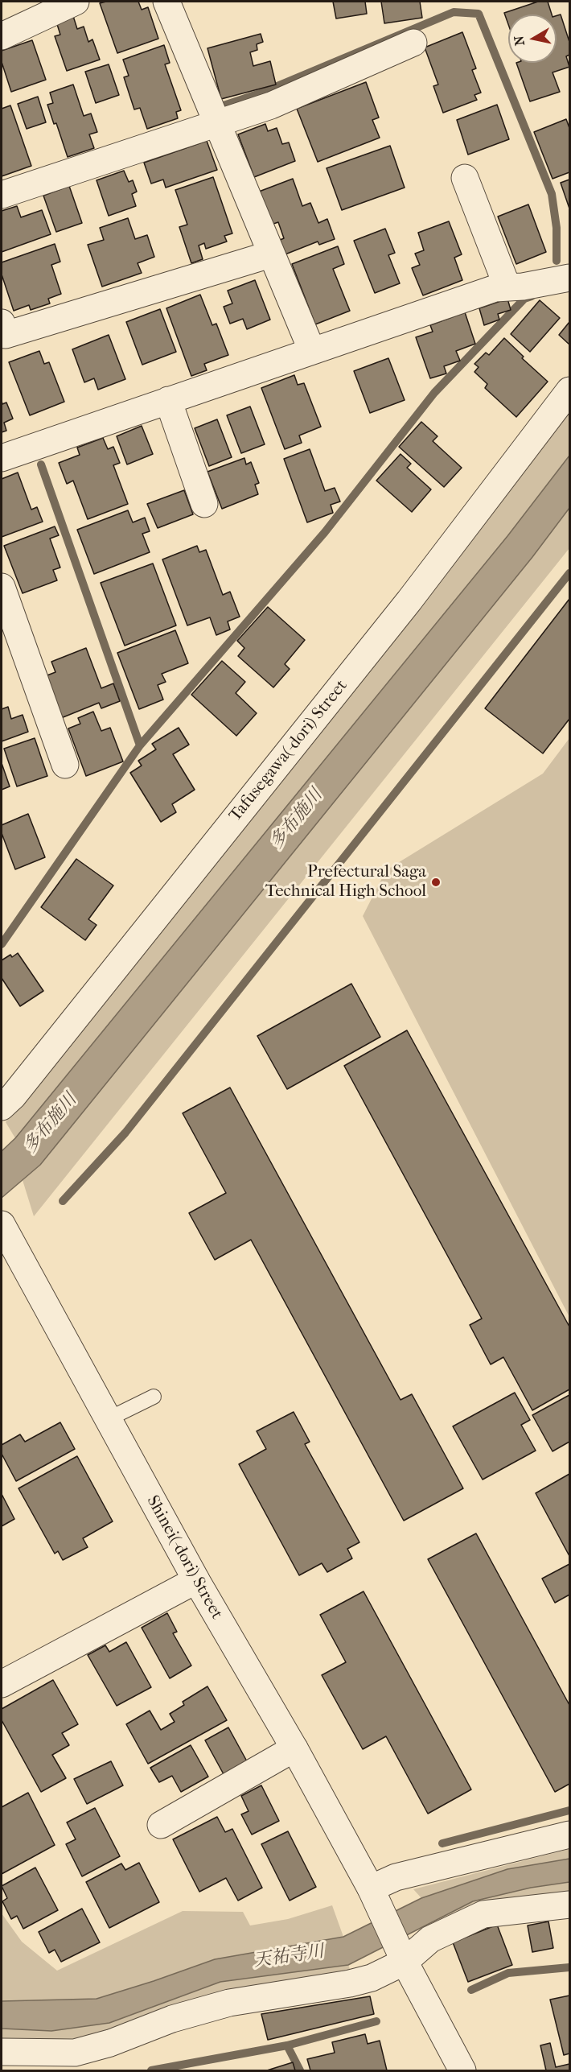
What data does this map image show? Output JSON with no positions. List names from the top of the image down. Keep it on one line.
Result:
{"streets":{"street":["Tafusegawa(-dori) Street","Shinei(-dori) Street"]},"water":["多布施川","天祐寺川"],"places":["Prefectural Saga Technical High School"],"north":"left"}
